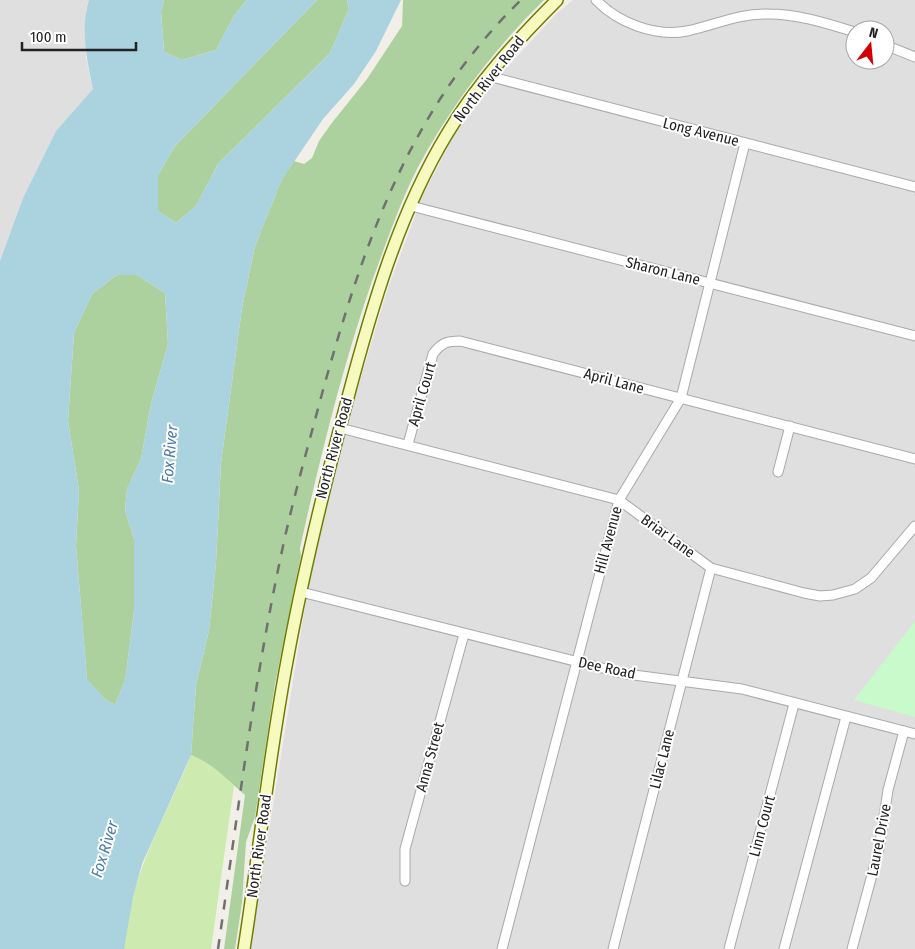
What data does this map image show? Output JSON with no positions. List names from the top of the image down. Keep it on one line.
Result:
{"streets":{"main road":["North River Road"],"street":["Long Avenue","Sharon Lane","April Lane","April Court","Briar Lane","Hill Avenue","Dee Road","Anna Street","Lilac Lane","Linn Court","Laurel Drive"]},"crossings":[["North River Road","Long Avenue"],["North River Road","Sharon Lane"],["North River Road","Briar Lane"],["North River Road","Dee Road"],["Long Avenue","Hill Avenue"],["Sharon Lane","Hill Avenue"],["April Lane","April Court"],["April Lane","Hill Avenue"],["April Court","Briar Lane"],["Briar Lane","Hill Avenue"],["Briar Lane","Lilac Lane"],["Hill Avenue","Dee Road"],["Dee Road","Anna Street"],["Dee Road","Lilac Lane"],["Dee Road","Linn Court"],["Dee Road","Laurel Drive"]],"water":["Fox River"],"scale_bar":"100 m","north":"top"}
